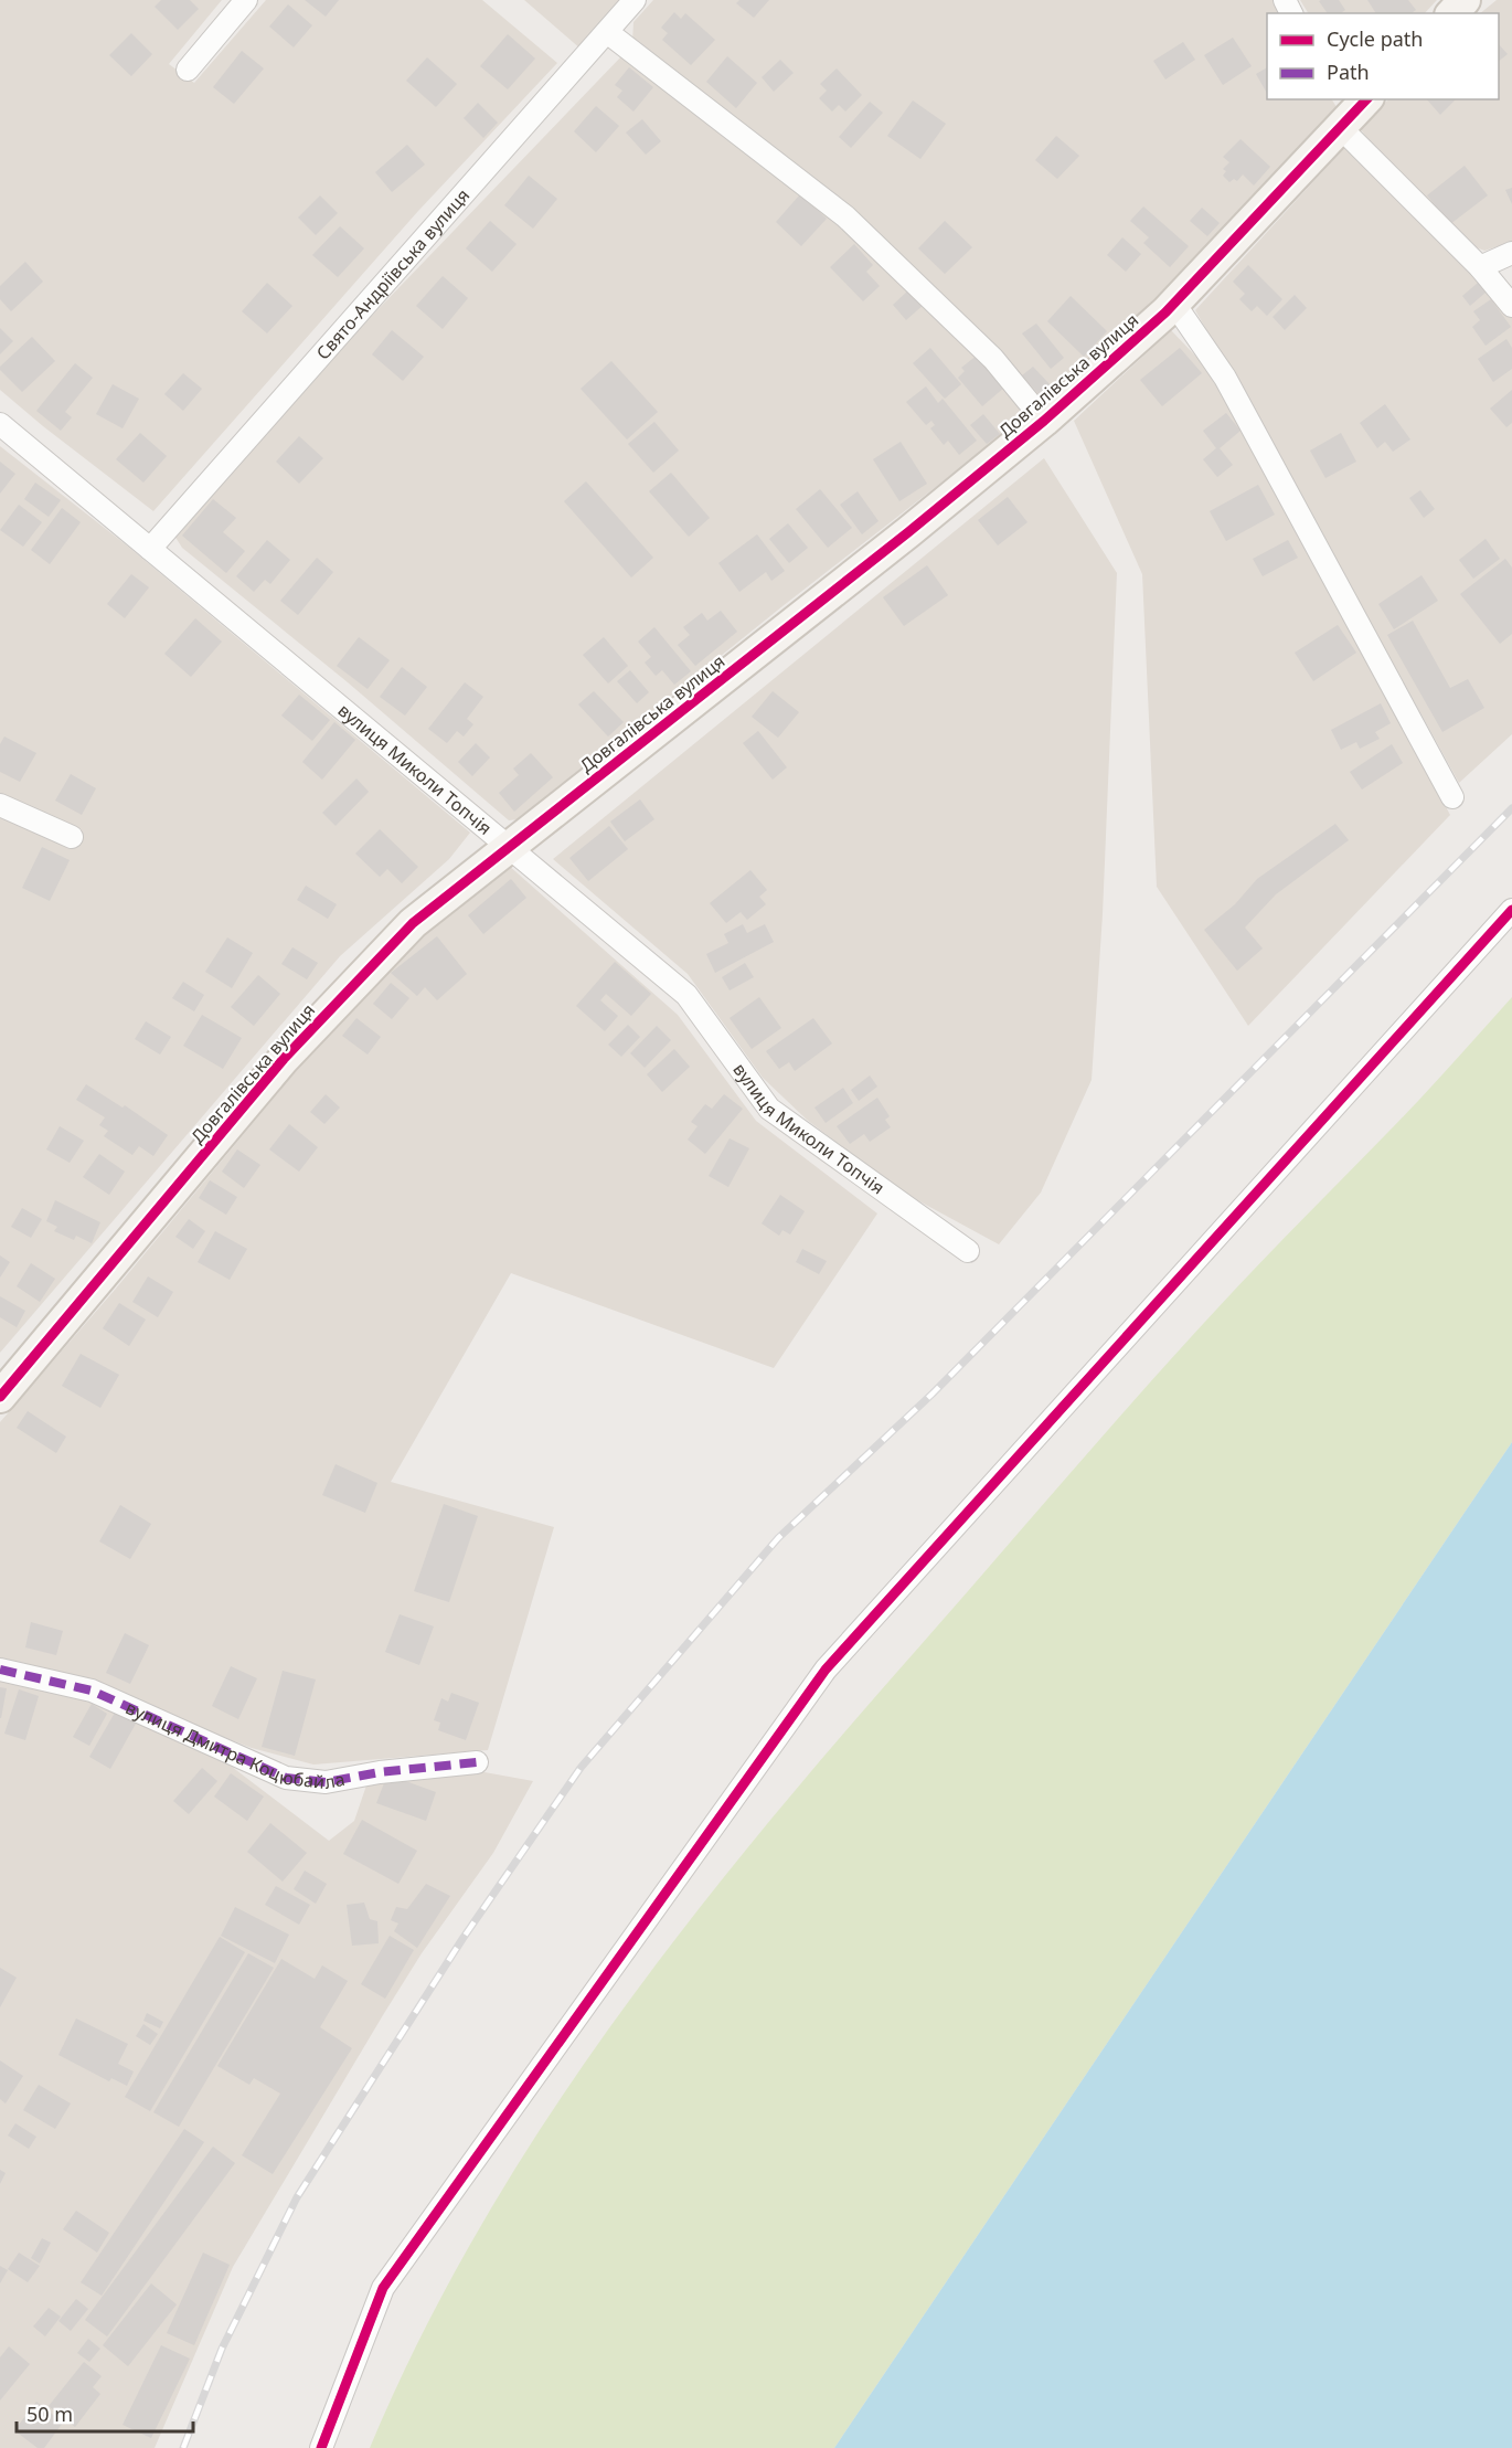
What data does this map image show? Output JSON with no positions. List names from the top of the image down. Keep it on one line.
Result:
{"streets":{"street":["Свято-Андріївська вулиця","Довгалівська вулиця","вулиця Миколи Топчія","вулиця Дмитра Коцюбайла"]},"crossings":[["Свято-Андріївська вулиця","вулиця Миколи Топчія"],["Довгалівська вулиця","вулиця Миколи Топчія"]],"legend":["Cycle path","Path"],"scale_bar":"50 m"}
